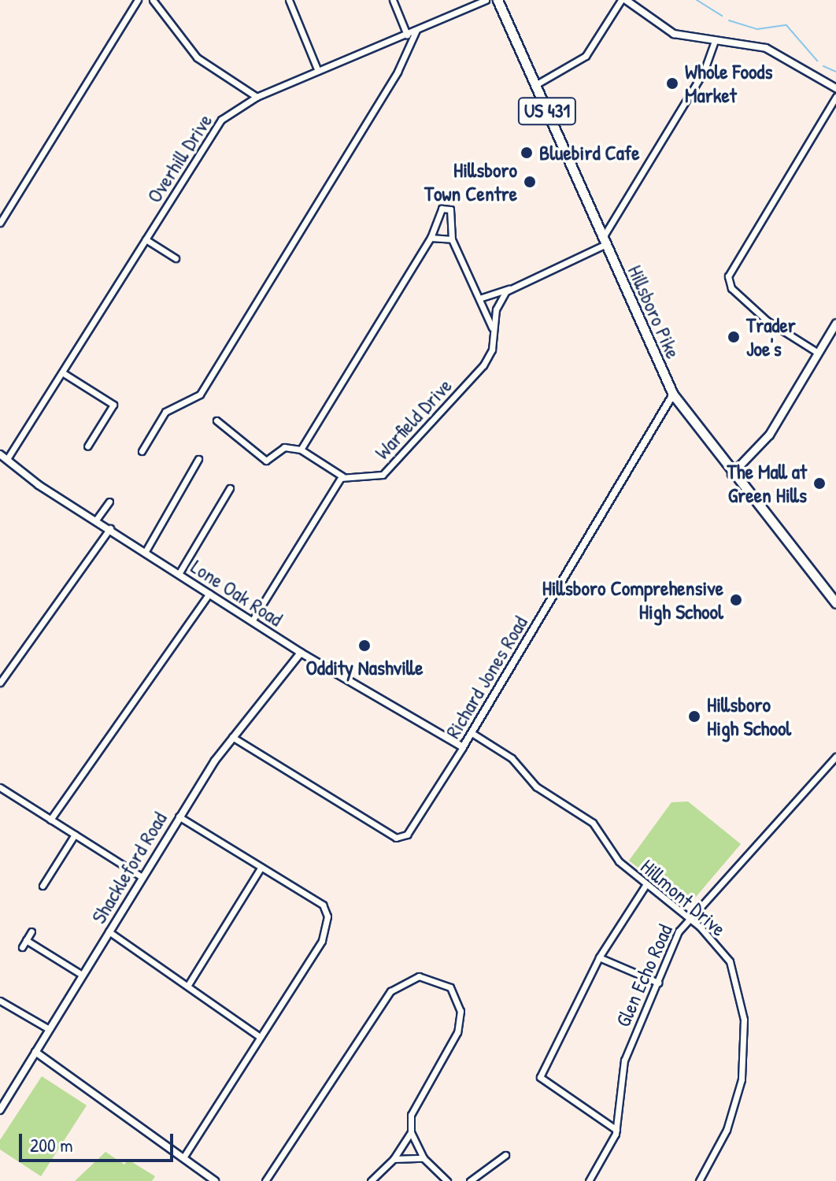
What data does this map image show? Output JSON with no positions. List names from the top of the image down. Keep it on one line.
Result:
{"streets":{"main road":["US 431","Hillsboro Pike"],"street":["Overhill Drive","Warfield Drive","Lone Oak Road","Richard Jones Road","Shackleford Road","Hillmont Drive","Glen Echo Road"]},"crossings":[["Overhill Drive","Lone Oak Road"],["Hillsboro Pike","Richard Jones Road"],["Lone Oak Road","Richard Jones Road"],["Lone Oak Road","Shackleford Road"],["Richard Jones Road","Shackleford Road"],["Richard Jones Road","Hillmont Drive"],["Hillmont Drive","Glen Echo Road"]],"places":["Whole Foods Market","Bluebird Cafe","Hillsboro Town Centre","Trader Joe's","The Mall at Green Hills","Hillsboro Comprehensive High School","Oddity Nashville","Hillsboro High School"],"scale_bar":"200 m"}
